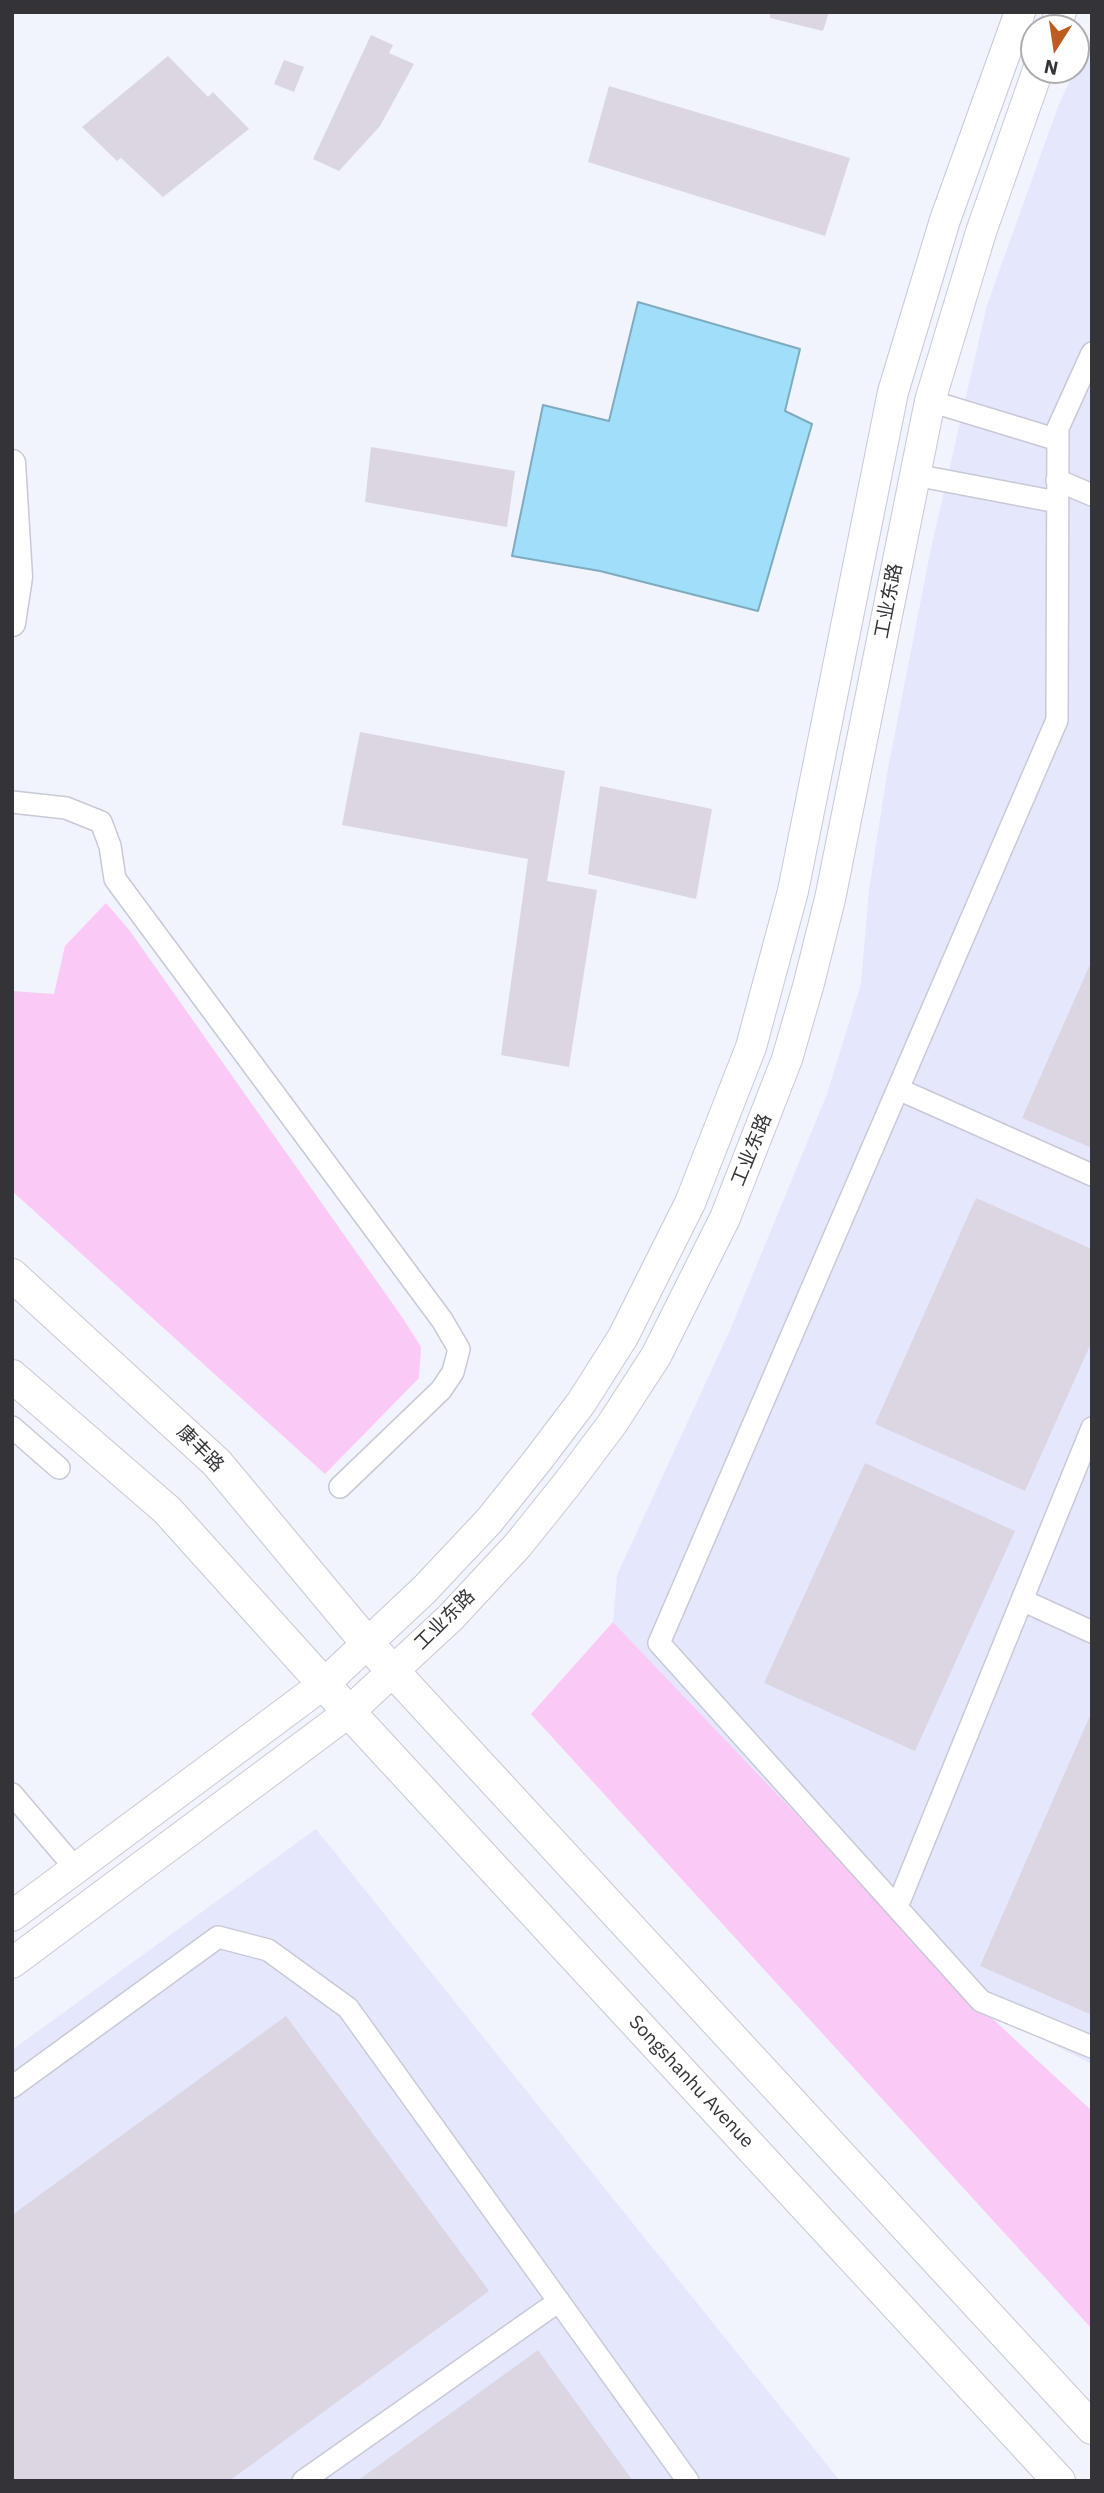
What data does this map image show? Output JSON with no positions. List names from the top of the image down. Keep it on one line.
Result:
{"streets":{"main road":["工业东路","康丰路","Songshanhu Avenue"]},"crossings":[["工业东路","康丰路"],["工业东路","Songshanhu Avenue"]],"north":"bottom"}
